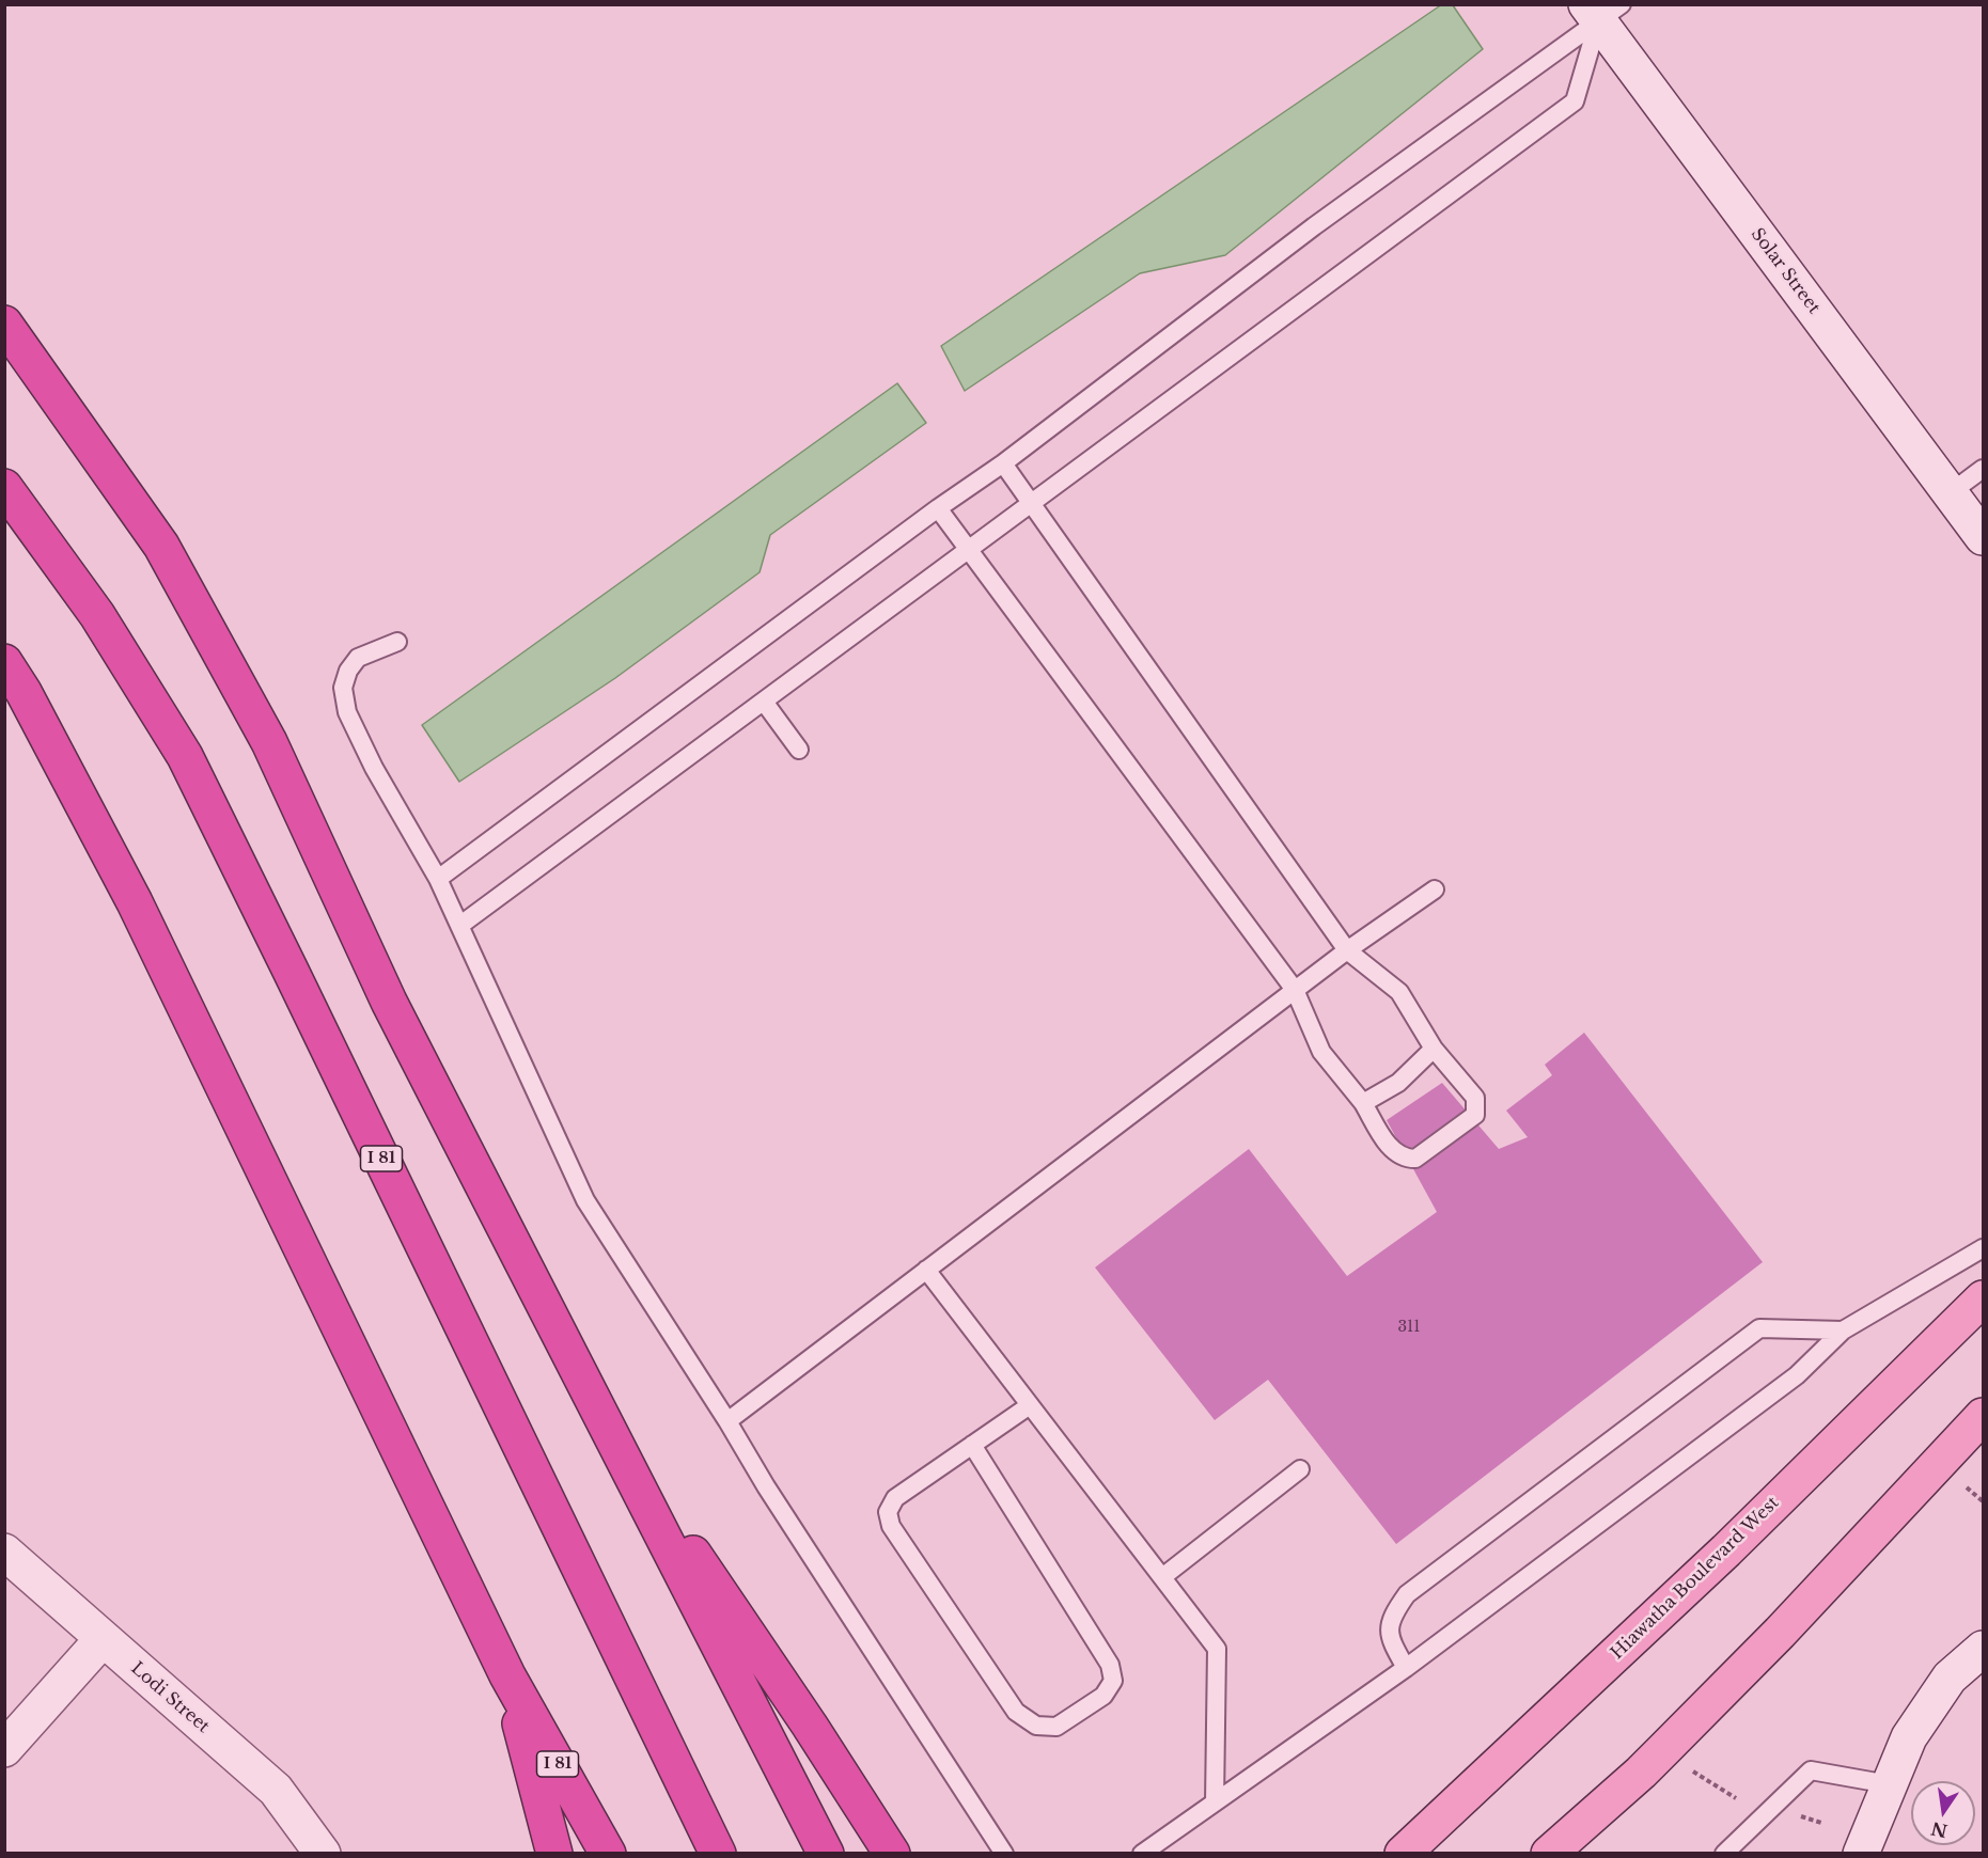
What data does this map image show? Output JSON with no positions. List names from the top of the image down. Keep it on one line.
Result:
{"streets":{"highway":["I 81"],"main road":["Hiawatha Boulevard West"],"street":["Solar Street","Lodi Street"]},"house_numbers":["311"],"north":"bottom"}
